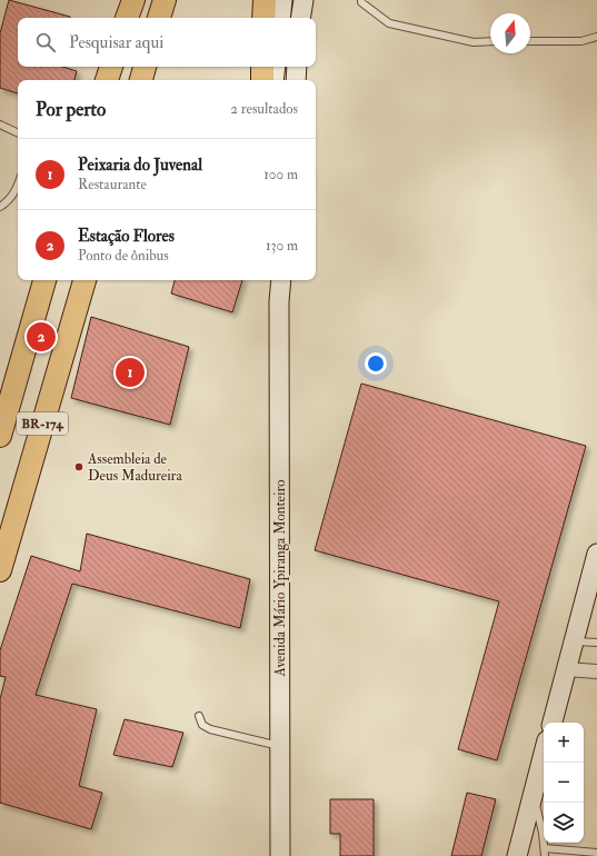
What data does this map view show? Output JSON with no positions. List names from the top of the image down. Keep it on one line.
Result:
{"streets":{"highway":["BR-174"],"main road":["Avenida Mário Ypiranga Monteiro"]},"places":["Assembleia de Deus Madureira"],"north":"top","page":{"search":"Pesquisar aqui","heading":["Por perto","2 resultados"],"list":[{"mark":"1","name":"Peixaria do Juvenal","note":"Restaurante","value":"100 m"},{"mark":"2","name":"Estação Flores","note":"Ponto de ônibus","value":"130 m"}],"pins":["2","1"],"map_buttons":["+","−"]}}
